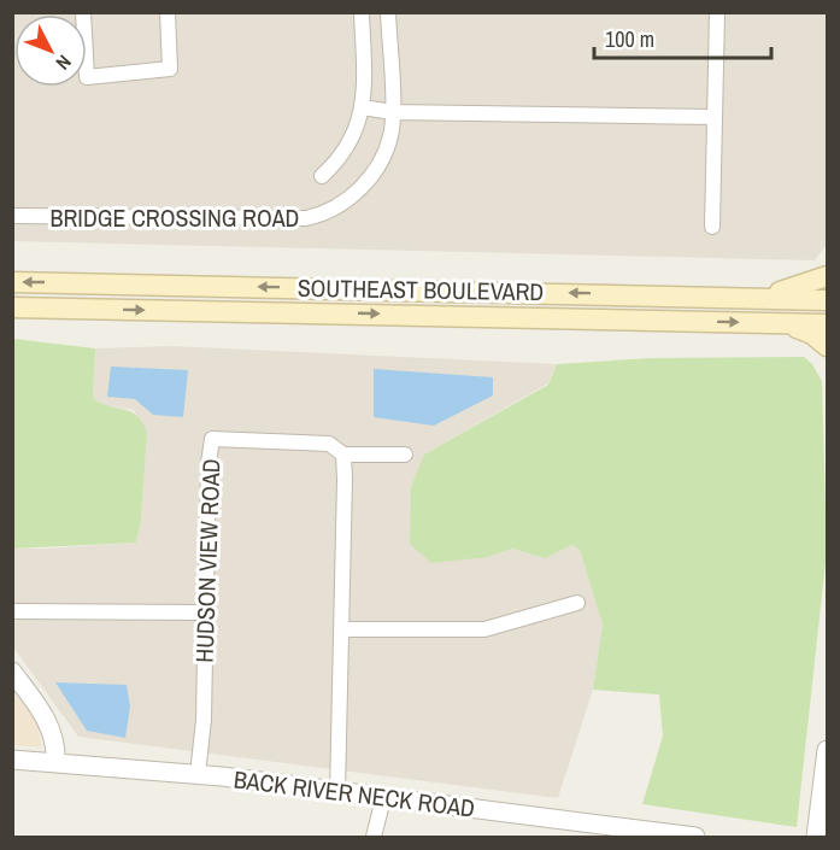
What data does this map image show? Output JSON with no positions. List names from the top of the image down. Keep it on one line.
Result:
{"streets":{"main road":["SOUTHEAST BOULEVARD"],"street":["BRIDGE CROSSING ROAD","HUDSON VIEW ROAD","BACK RIVER NECK ROAD"]},"crossings":[["HUDSON VIEW ROAD","BACK RIVER NECK ROAD"]],"scale_bar":"100 m","north":"bottom right"}
